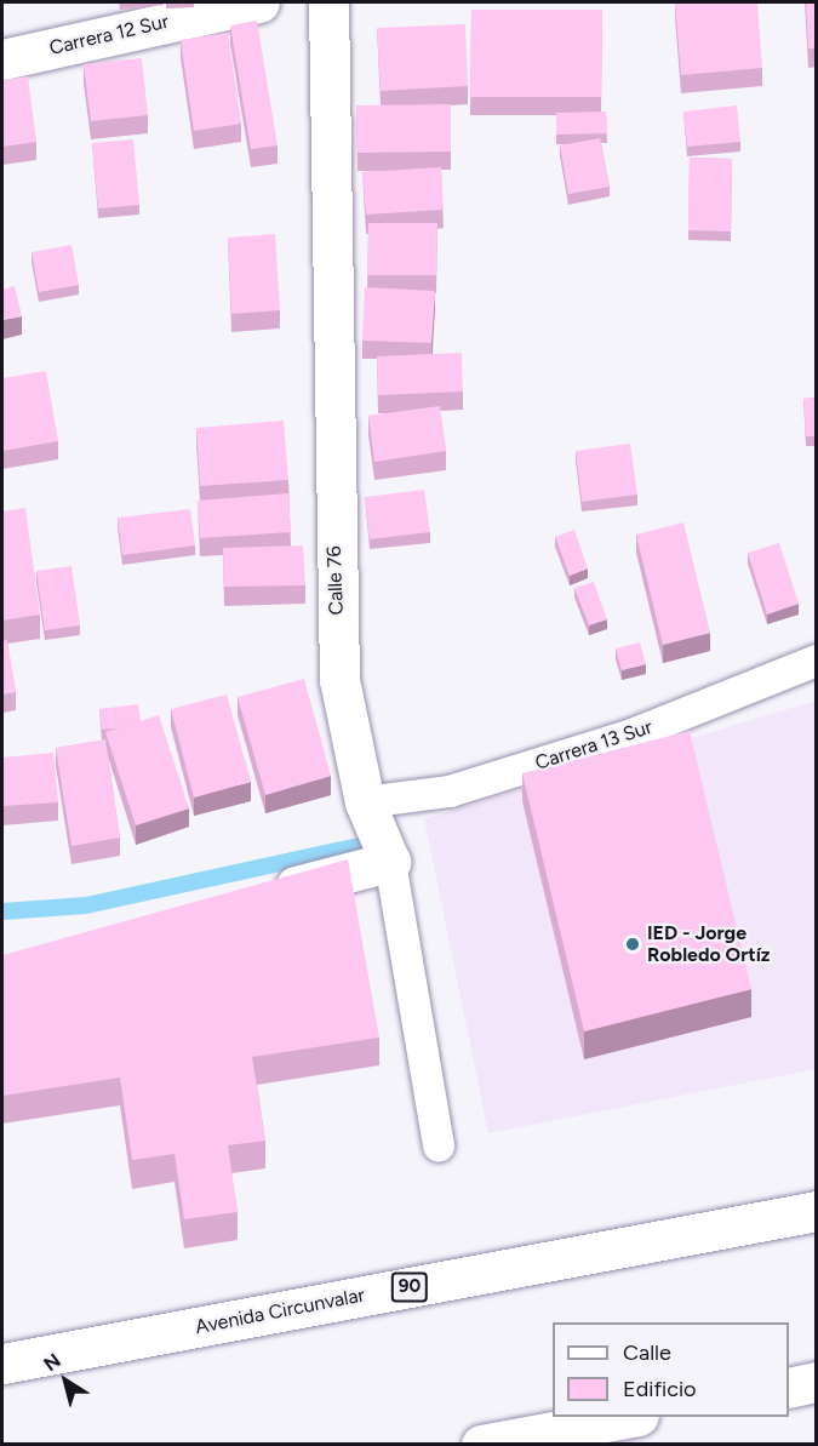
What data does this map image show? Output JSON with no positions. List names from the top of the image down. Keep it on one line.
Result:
{"streets":{"main road":["Carrera 12 Sur","Calle 76","90","Avenida Circunvalar"],"lane":["Carrera 13 Sur"]},"crossings":[["Calle 76","Carrera 13 Sur"]],"places":["IED - Jorge Robledo Ortíz"],"legend":["Calle","Edificio"],"north":"top left"}
